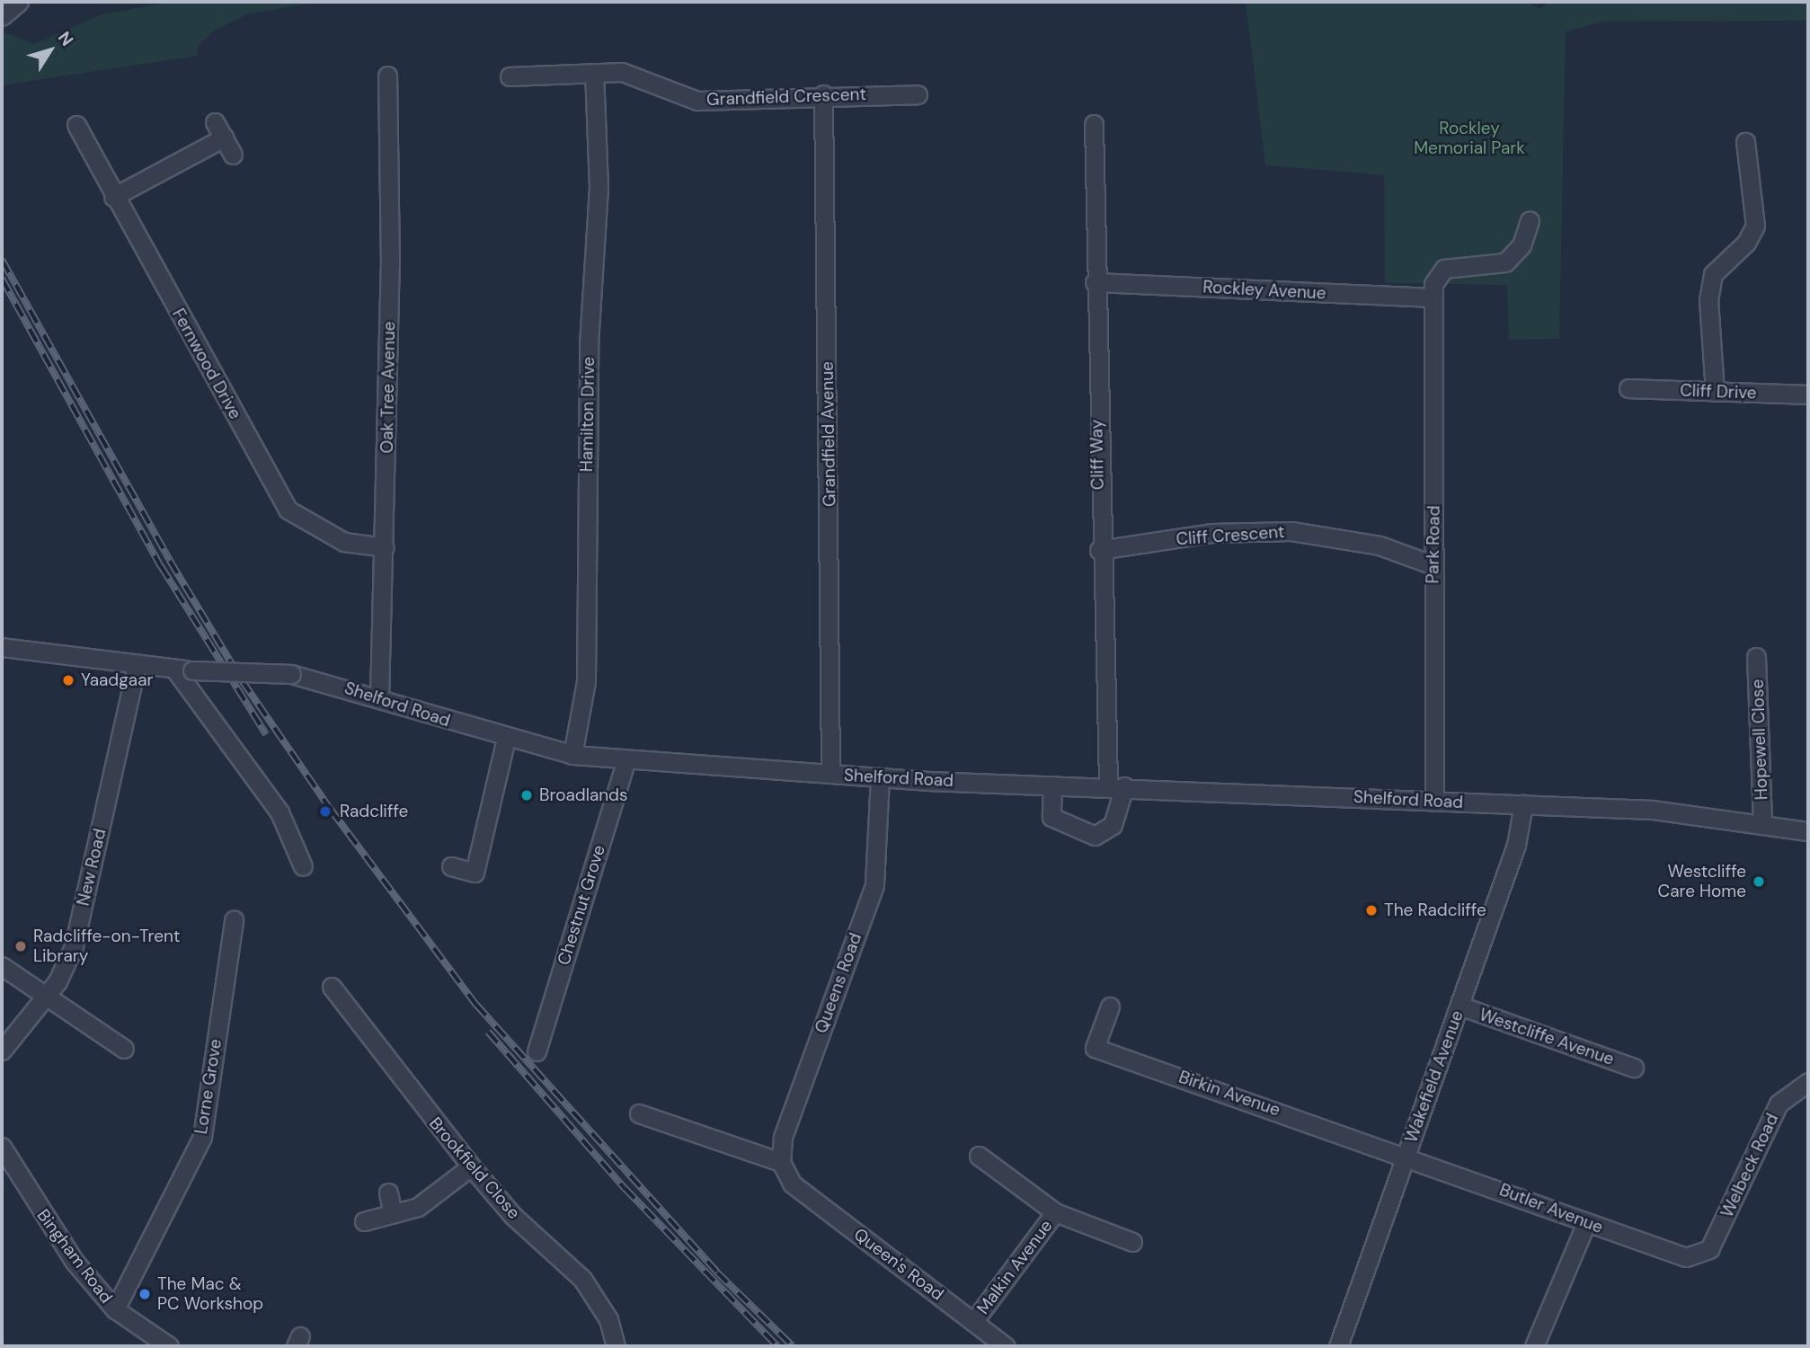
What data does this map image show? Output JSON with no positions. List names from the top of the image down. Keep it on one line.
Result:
{"streets":{"street":["Grandfield Crescent","Rockley Avenue","Fernwood Drive","Oak Tree Avenue","Cliff Drive","Hamilton Drive","Grandfield Avenue","Cliff Way","Cliff Crescent","Park Road","Shelford Road","Hopewell Close","New Road","Chestnut Grove","Queens Road","Westcliffe Avenue","Wakefield Avenue","Lorne Grove","Birkin Avenue","Welbeck Road","Brookfield Close","Butler Avenue","Bingham Road","Queen's Road","Malkin Avenue"]},"crossings":[["Grandfield Crescent","Hamilton Drive"],["Grandfield Crescent","Grandfield Avenue"],["Rockley Avenue","Cliff Way"],["Rockley Avenue","Park Road"],["Fernwood Drive","Oak Tree Avenue"],["Oak Tree Avenue","Shelford Road"],["Hamilton Drive","Shelford Road"],["Grandfield Avenue","Shelford Road"],["Cliff Way","Cliff Crescent"],["Cliff Way","Shelford Road"],["Cliff Crescent","Park Road"],["Park Road","Shelford Road"],["Shelford Road","Hopewell Close"],["Shelford Road","New Road"],["Shelford Road","Chestnut Grove"],["Shelford Road","Queens Road"],["Shelford Road","Wakefield Avenue"],["Queens Road","Queen's Road"],["Westcliffe Avenue","Wakefield Avenue"],["Wakefield Avenue","Birkin Avenue"],["Wakefield Avenue","Butler Avenue"],["Lorne Grove","Bingham Road"],["Birkin Avenue","Butler Avenue"],["Welbeck Road","Butler Avenue"],["Queen's Road","Malkin Avenue"]],"parks":["Rockley Memorial Park"],"places":["Yaadgaar","Broadlands","Radcliffe","Westcliffe Care Home","The Radcliffe","Radcliffe-on-Trent Library","The Mac & PC Workshop"],"north":"top right"}
